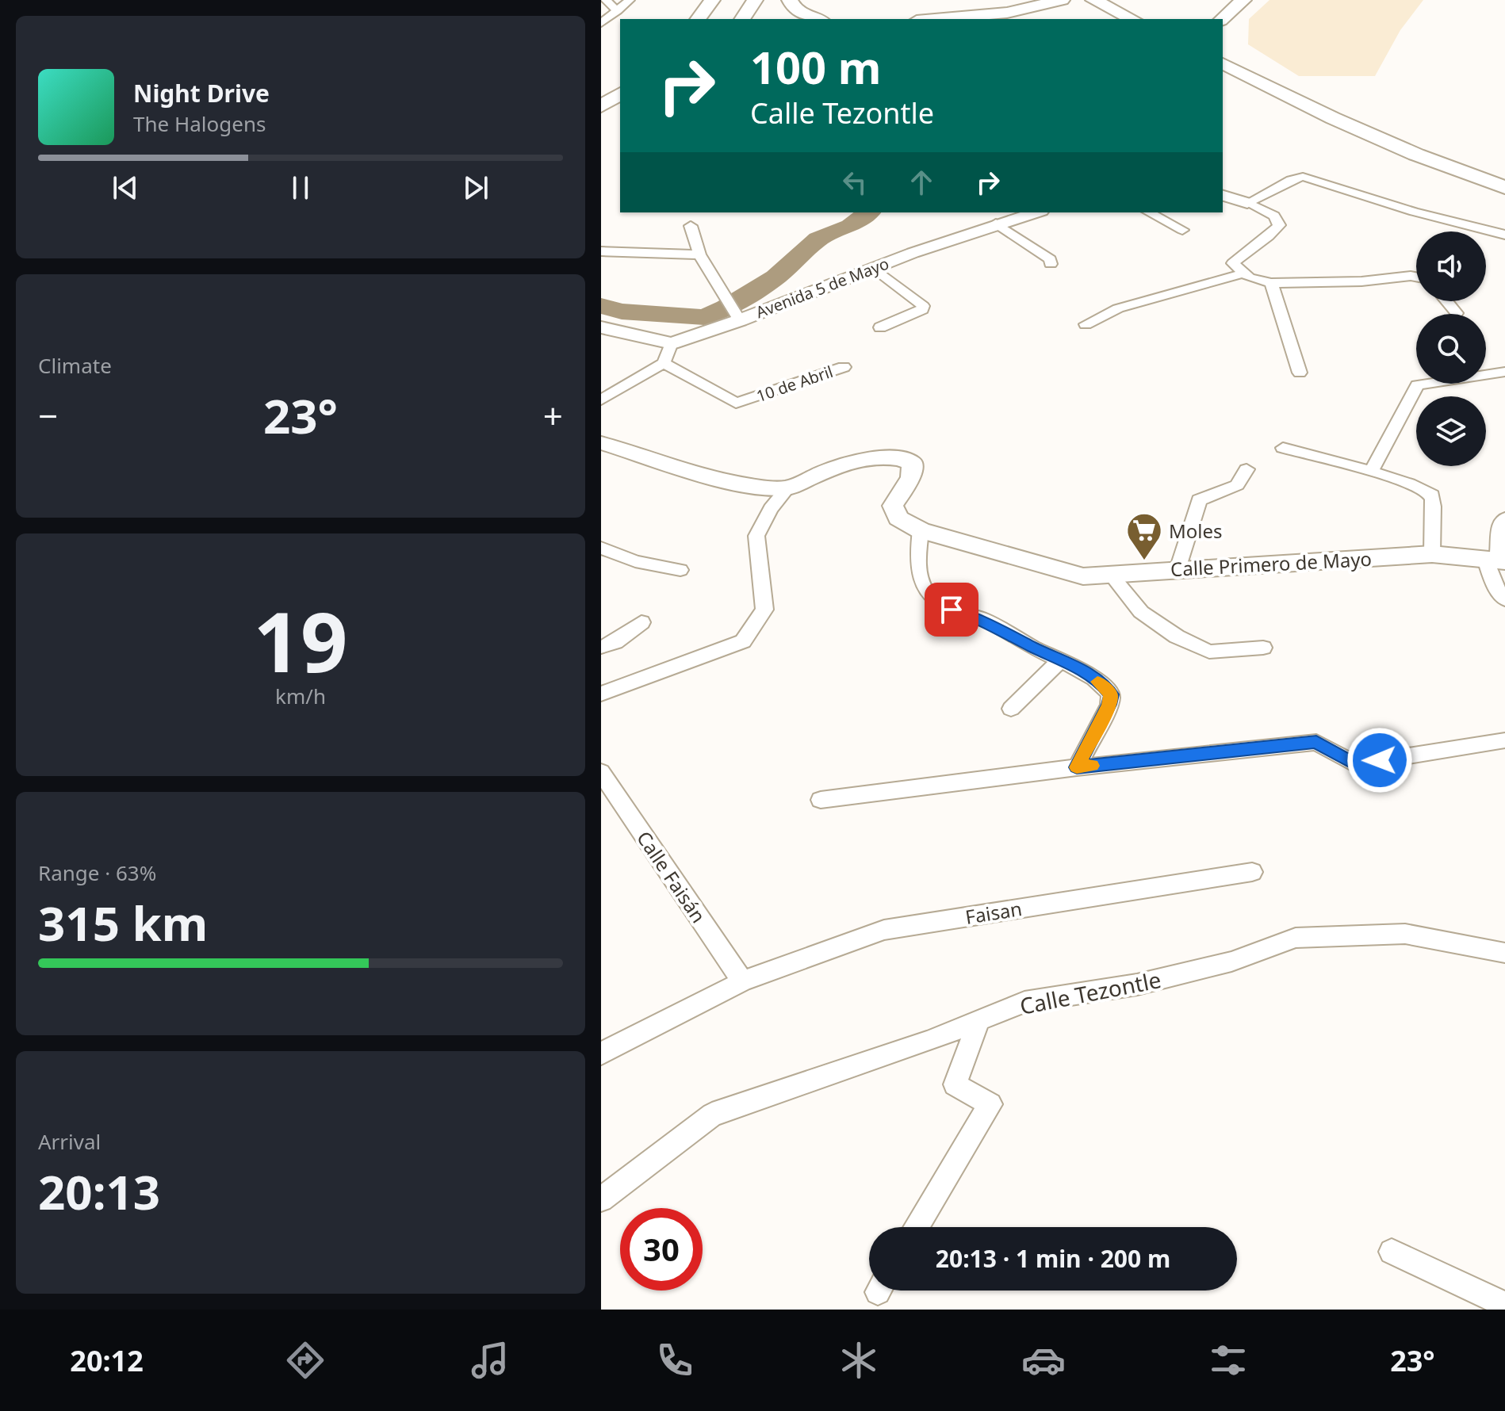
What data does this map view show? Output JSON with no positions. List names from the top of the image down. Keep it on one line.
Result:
{"streets":{"street":["Avenida 5 de Mayo","10 de Abril","Calle Primero de Mayo","Calle Faisán","Faisan","Calle Tezontle"]},"crossings":[["Calle Faisán","Faisan"]],"places":{"supermarket":["Moles"]},"page":{"turn":["100 m","Calle Tezontle"],"song":["Night Drive","The Halogens"],"tile":["Climate",["19","km/h"],["Range · 63%","315 km"],["Arrival","20:13"]],"heat":["−","23°","+"],"limit":"30","trip":"20:13 · 1 min · 200 m","tabs":["20:12","23°"]}}
